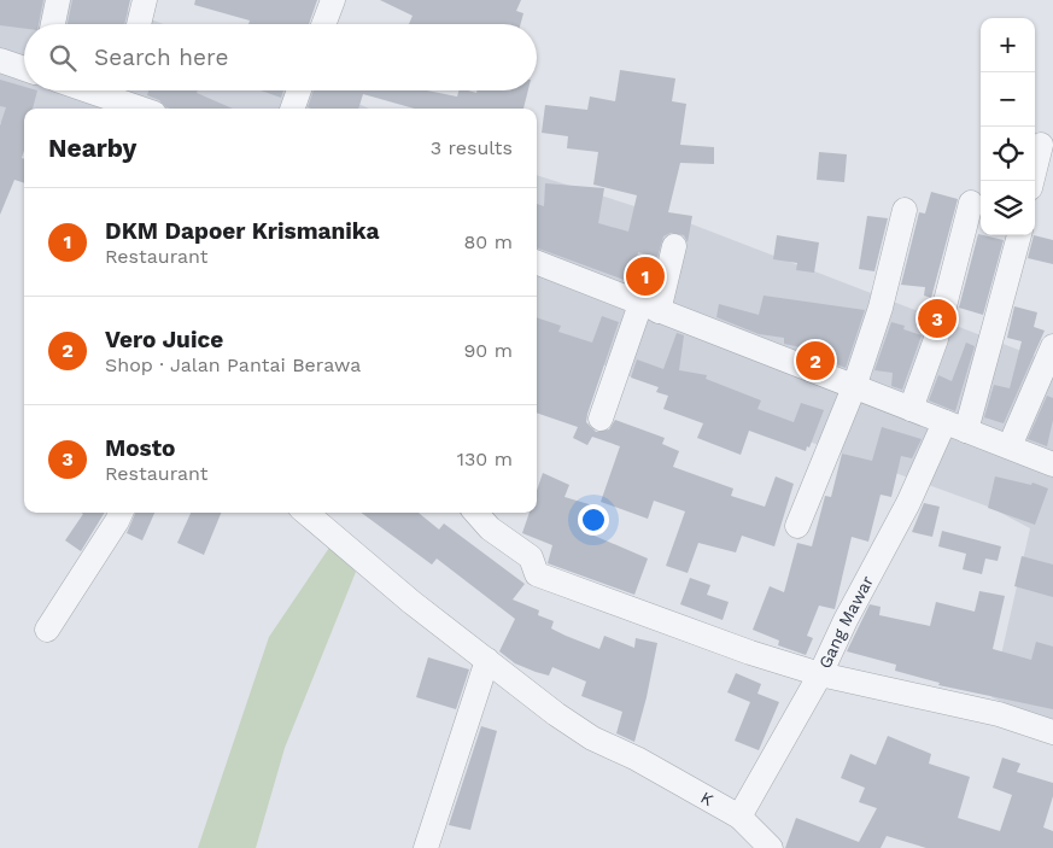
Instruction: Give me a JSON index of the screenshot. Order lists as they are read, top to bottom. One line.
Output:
{"streets":{"street":["Gang Mawar","K"]},"crossings":[["Gang Mawar","K"]],"page":{"map_buttons":["+","−"],"search":"Search here","heading":["Nearby","3 results"],"list":[{"mark":"1","name":"DKM Dapoer Krismanika","note":"Restaurant","value":"80 m"},{"mark":"2","name":"Vero Juice","note":"Shop · Jalan Pantai Berawa","value":"90 m"},{"mark":"3","name":"Mosto","note":"Restaurant","value":"130 m"}],"pins":["1","3","2"]}}
